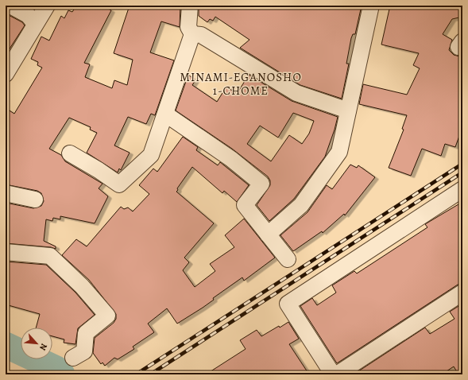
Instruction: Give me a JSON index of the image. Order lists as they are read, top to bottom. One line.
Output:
{"districts":["MINAMI-EGANOSHO 1-CHOME"],"north":"bottom right"}
